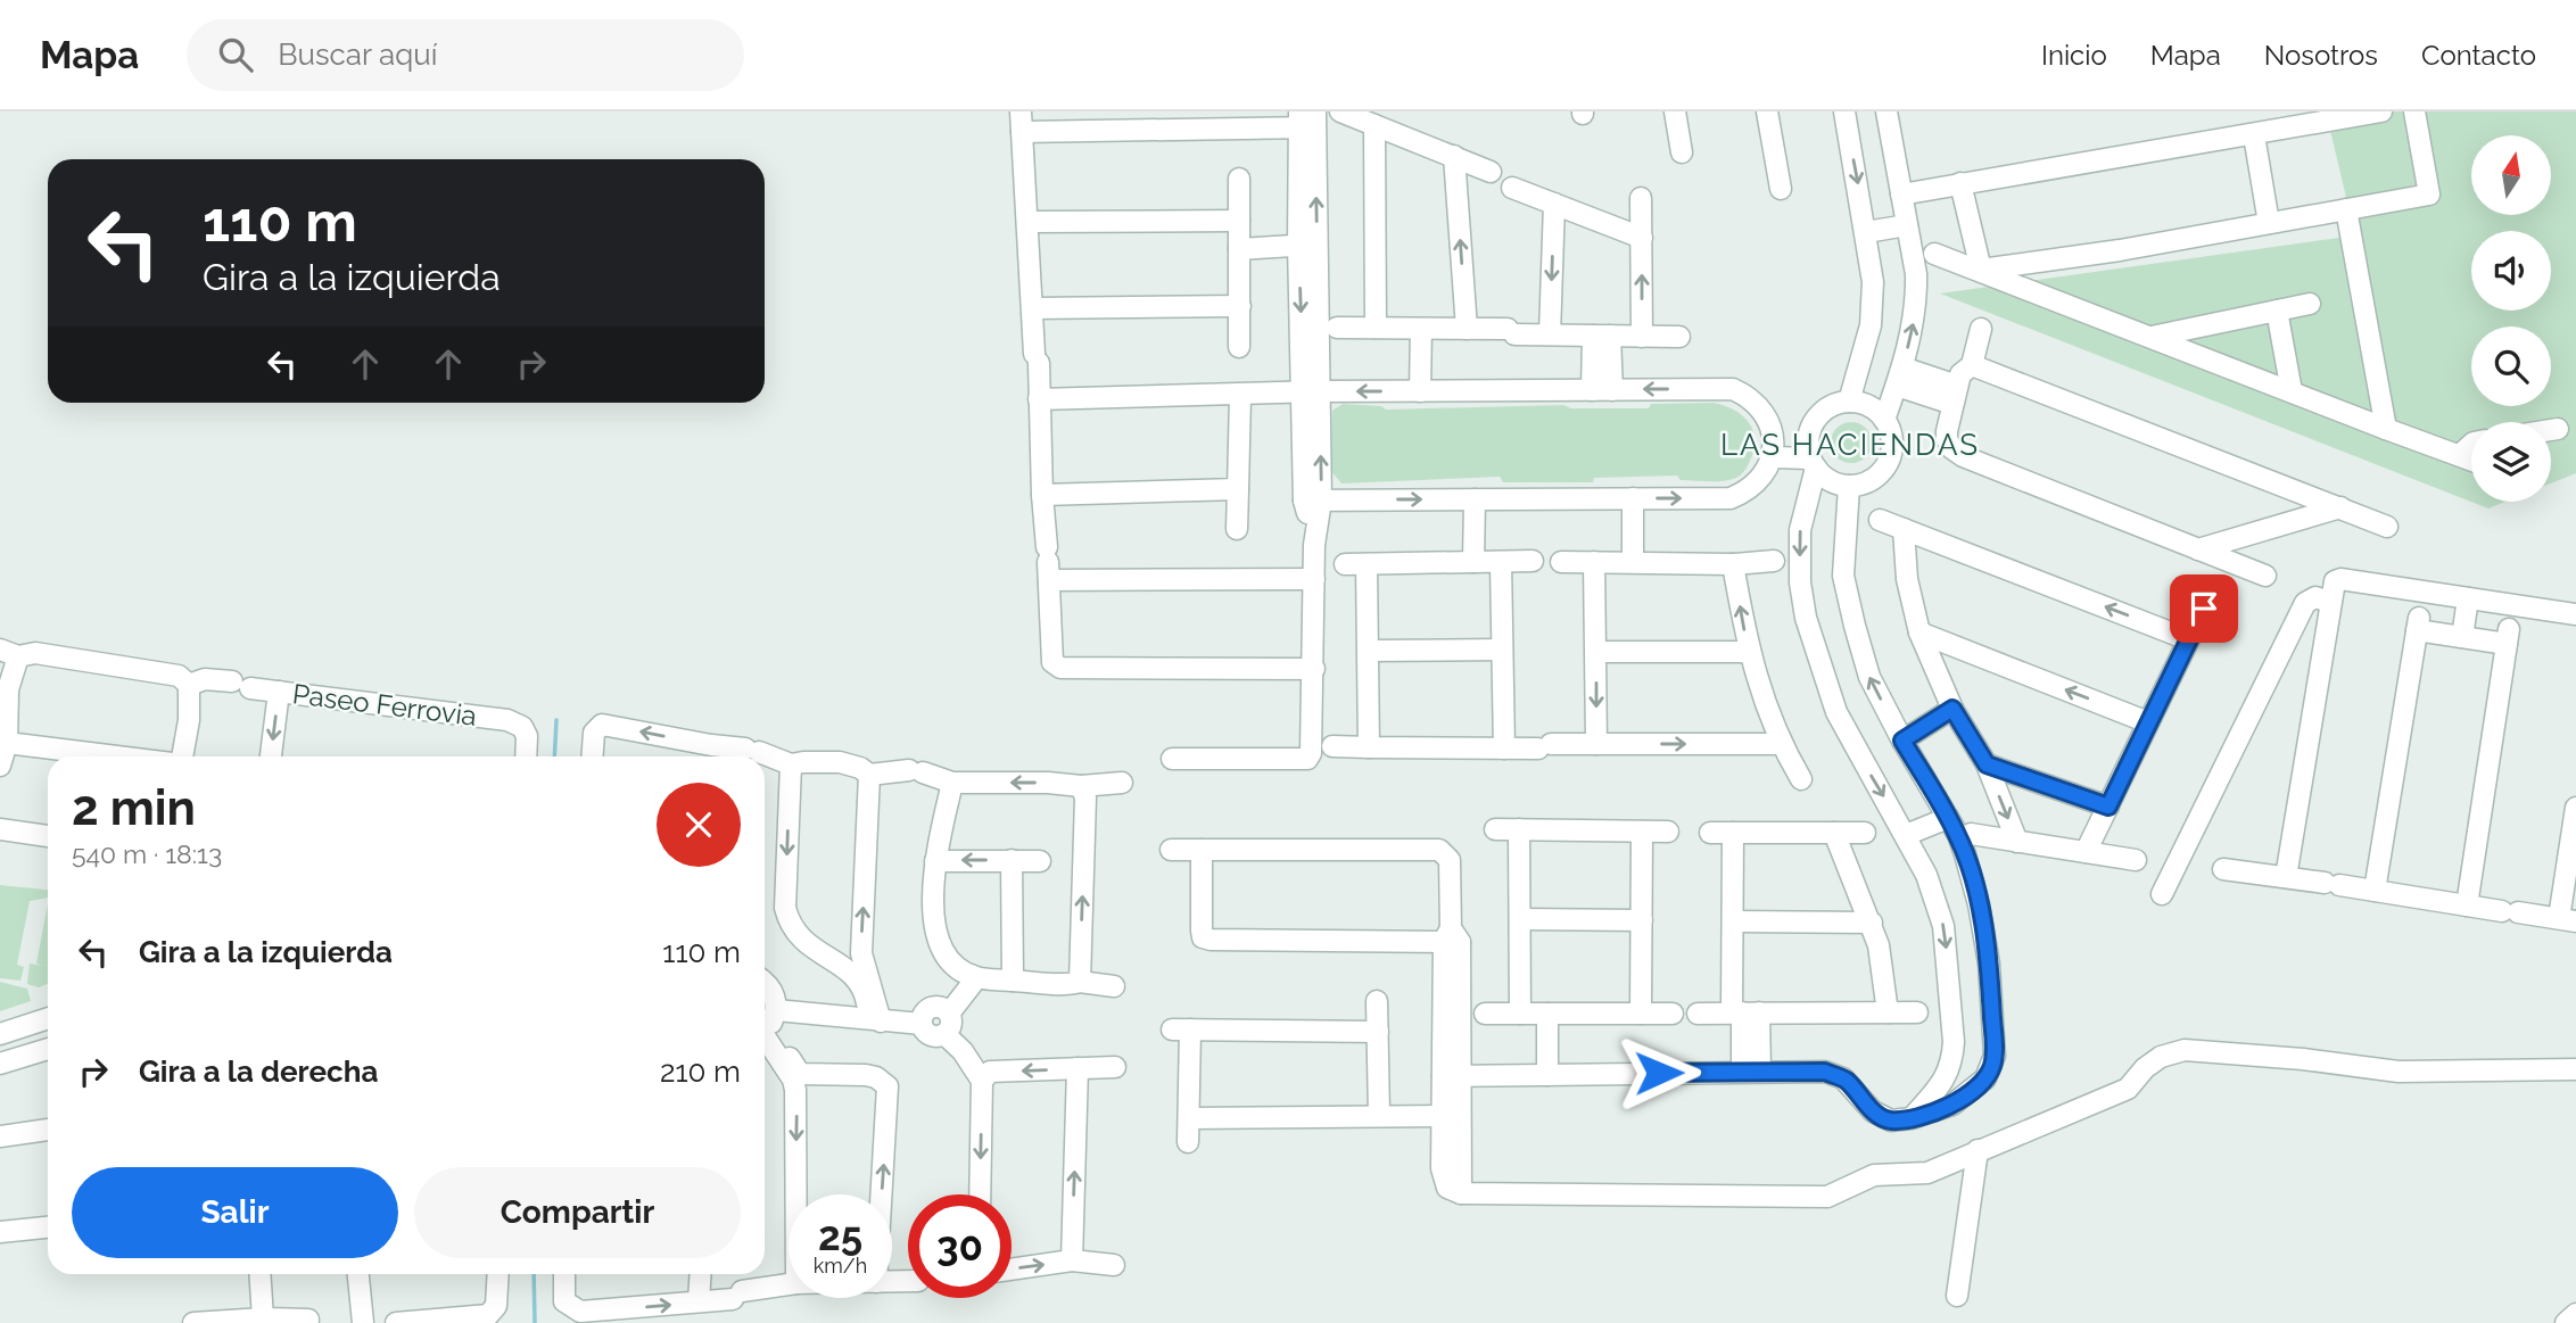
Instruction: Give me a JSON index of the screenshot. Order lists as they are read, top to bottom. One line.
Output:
{"streets":{"street":["Paseo Ferrovia"]},"districts":["LAS HACIENDAS"],"north":"top","page":{"header":"Mapa","search":"Buscar aquí","nav":["Inicio","Mapa","Nosotros","Contacto"],"turn":["110 m","Gira a la izquierda"],"heading":["2 min","540 m · 18:13"],"list":[{"name":"Gira a la izquierda","value":"110 m"},{"name":"Gira a la derecha","value":"210 m"}],"buttons":["Salir","Compartir"],"speed":"25 km/h","limit":"30"}}
